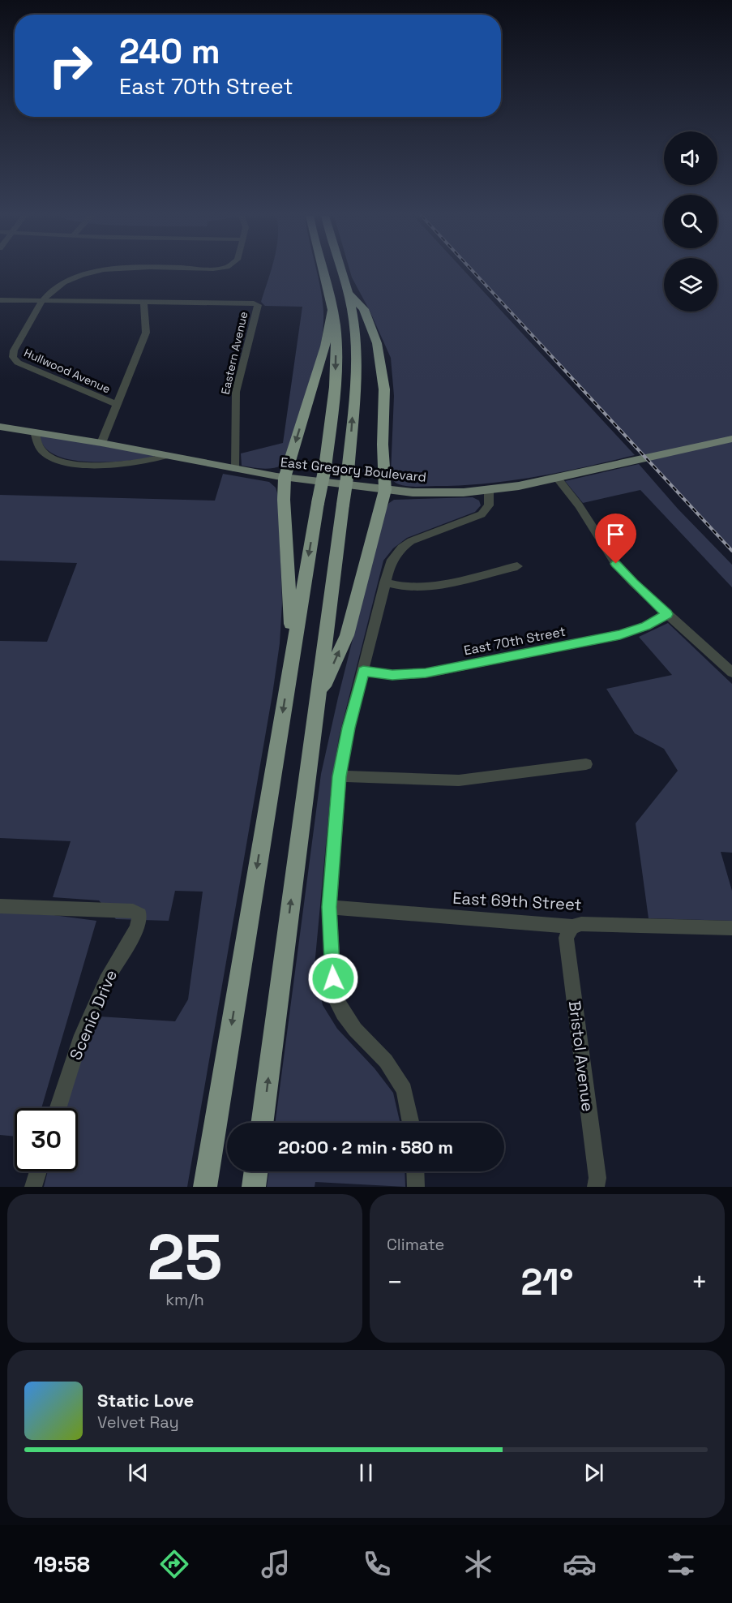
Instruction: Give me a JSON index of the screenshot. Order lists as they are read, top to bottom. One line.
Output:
{"streets":{"main road":["East Gregory Boulevard"],"street":["Eastern Avenue","Hullwood Avenue","East 70th Street","East 69th Street","Scenic Drive","Bristol Avenue"]},"crossings":[["Eastern Avenue","East Gregory Boulevard"],["East 69th Street","Bristol Avenue"]],"page":{"turn":["240 m","East 70th Street"],"limit":"30","trip":"20:00 · 2 min · 580 m","tile":[["25","km/h"],"Climate"],"heat":["−","21°","+"],"song":["Static Love","Velvet Ray"],"tabs":"19:58"}}
